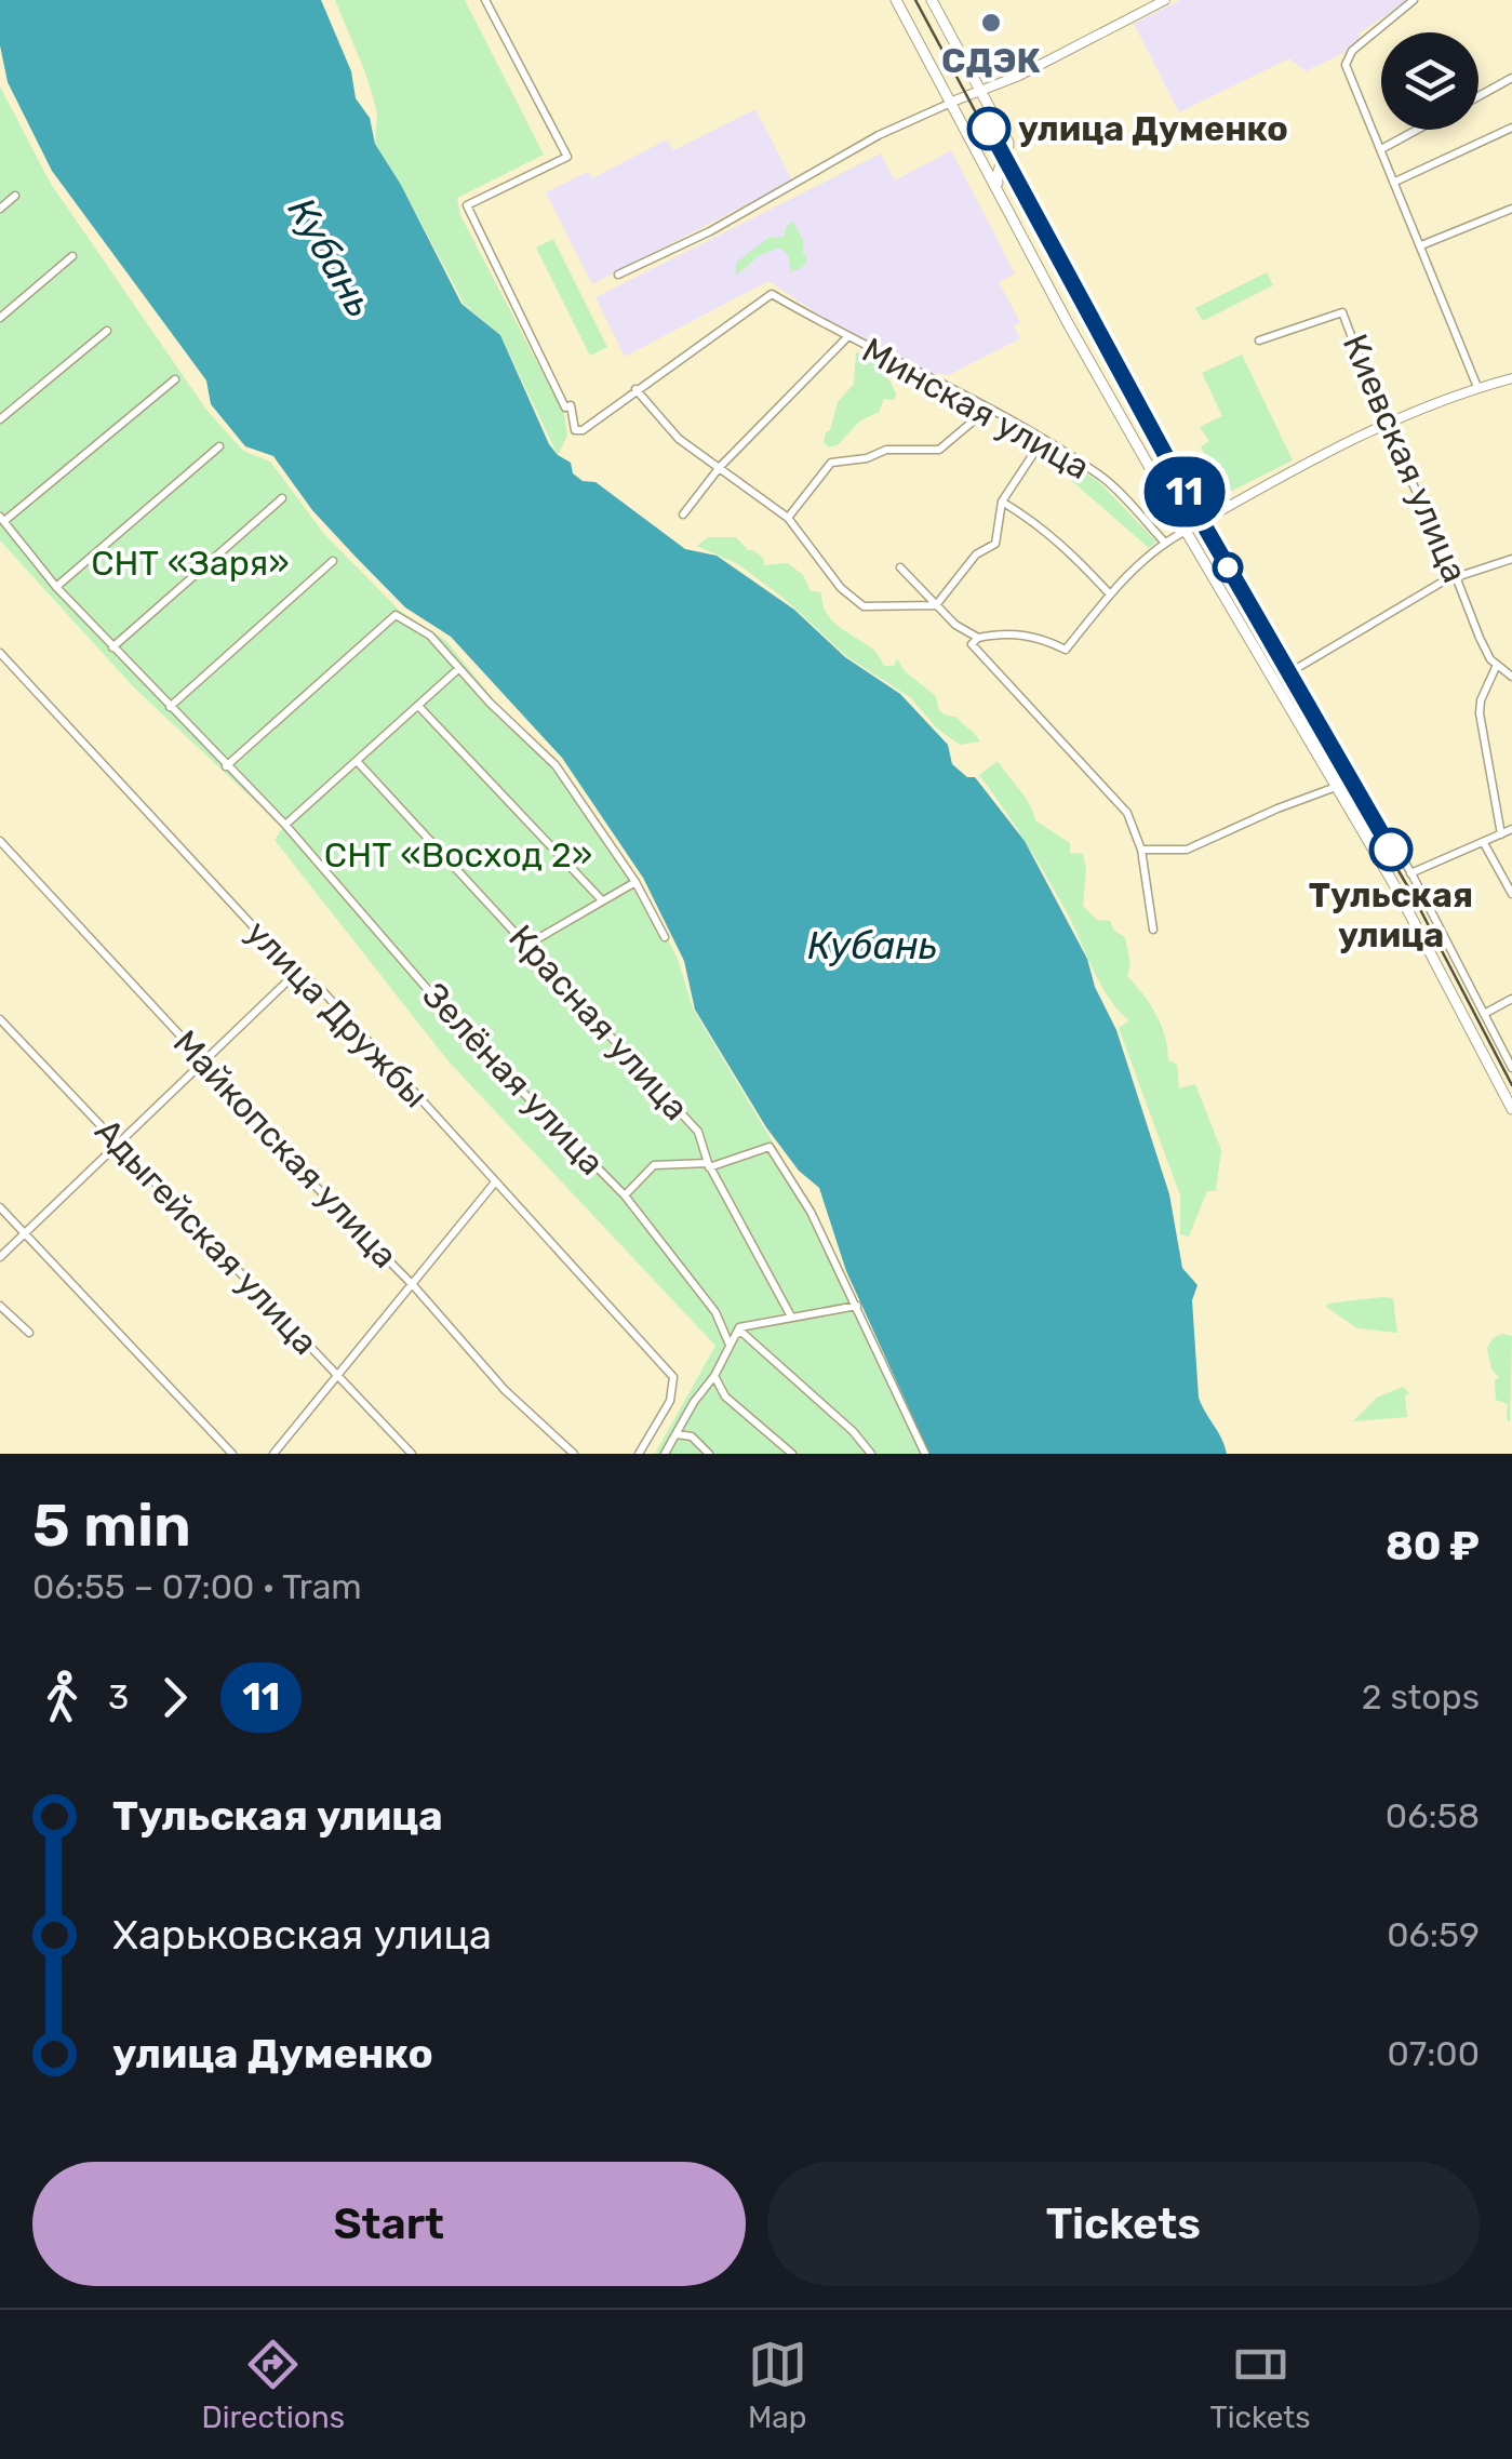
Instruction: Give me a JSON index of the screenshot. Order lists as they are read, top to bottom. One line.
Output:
{"streets":{"main road":["Минская улица"],"street":["Киевская улица","улица Дружбы","Красная улица","Зелёная улица","Майкопская улица","Адыгейская улица"]},"water":["Кубань"],"parks":["СНТ «Заря»","СНТ «Восход 2»"],"places":["СДЭК","улица Думенко","Тульская улица"],"lines":["tram line 11"],"page":{"on_map":"11","heading":["5 min","06:55 – 07:00 · Tram","80 ₽"],"legs":["3","11","2 stops"],"list":[{"name":"Тульская улица","value":"06:58"},{"name":"Харьковская улица","value":"06:59"},{"name":"улица Думенко","value":"07:00"}],"buttons":["Start","Tickets"],"tabs":["Directions","Map","Tickets"]}}
